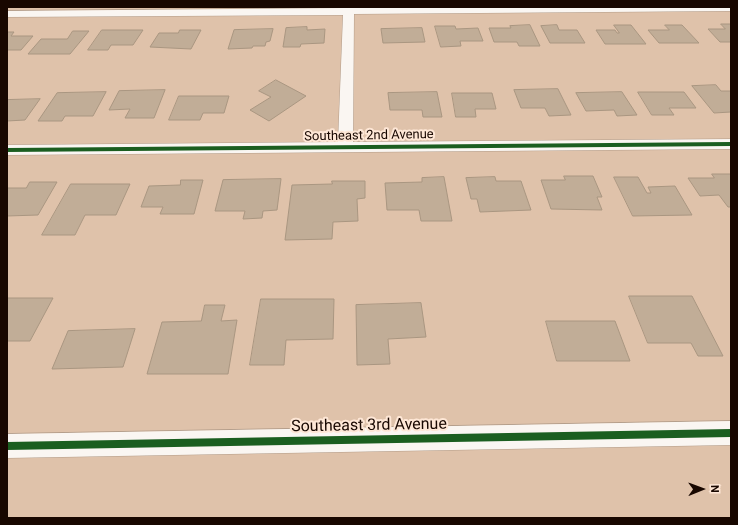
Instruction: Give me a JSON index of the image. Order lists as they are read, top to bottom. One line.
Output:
{"streets":{"street":["Southeast 2nd Avenue","Southeast 3rd Avenue"]},"north":"right"}
